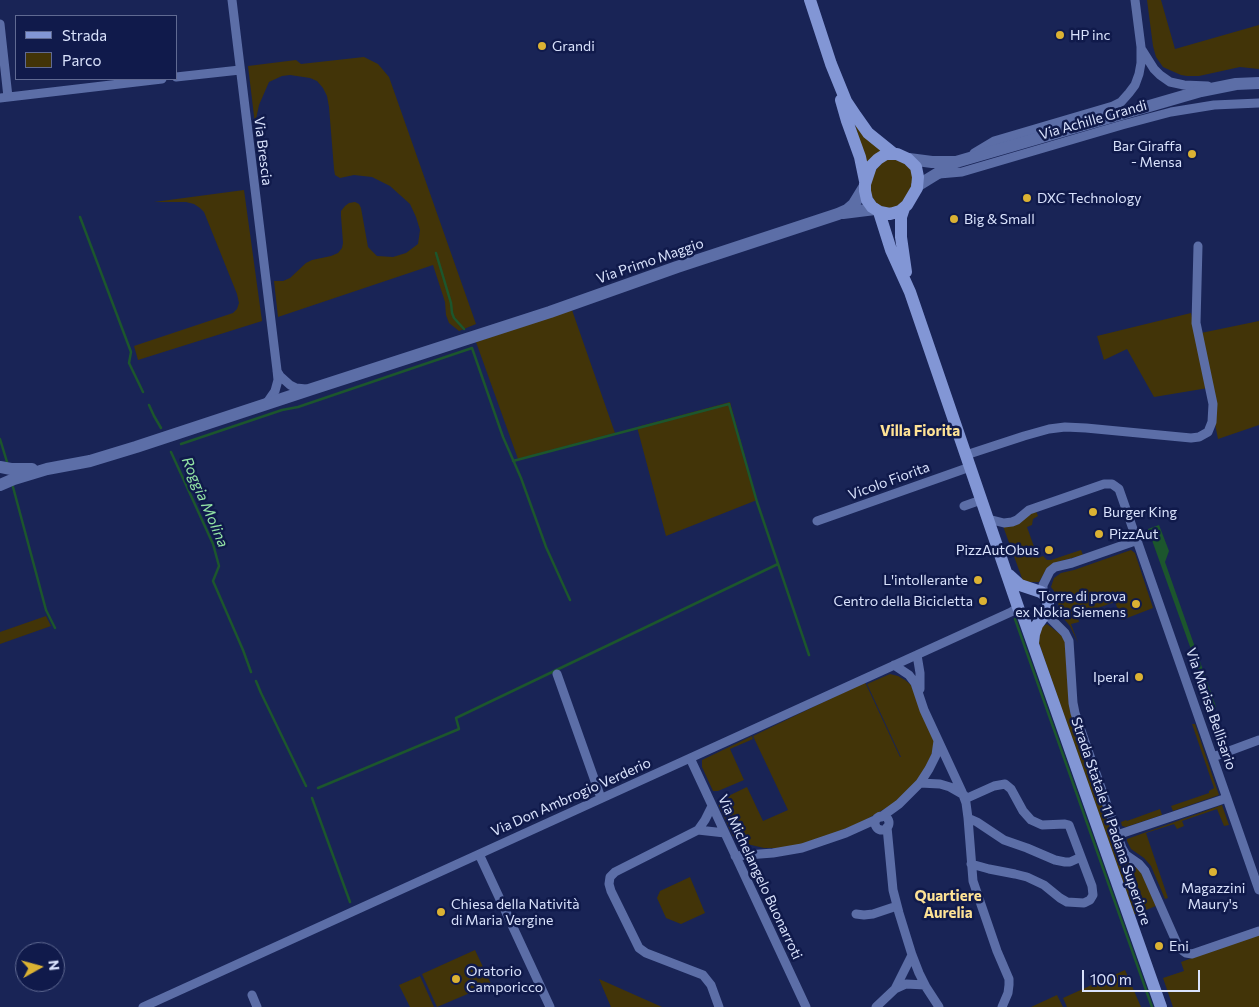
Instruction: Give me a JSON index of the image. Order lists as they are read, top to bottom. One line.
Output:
{"streets":{"main road":["Via Primo Maggio","Strada Statale 11 Padana Superiore"],"street":["Via Achille Grandi","Via Brescia","Vicolo Fiorita","Via Marisa Bellisario","Via Don Ambrogio Verderio","Via Michelangelo Buonarroti"]},"crossings":[["Via Brescia","Via Primo Maggio"],["Via Primo Maggio","Strada Statale 11 Padana Superiore"],["Vicolo Fiorita","Strada Statale 11 Padana Superiore"],["Via Marisa Bellisario","Strada Statale 11 Padana Superiore"],["Via Don Ambrogio Verderio","Strada Statale 11 Padana Superiore"],["Via Don Ambrogio Verderio","Via Michelangelo Buonarroti"]],"districts":["Villa Fiorita","Quartiere Aurelia"],"water":["Roggia Molina"],"places":["HP inc","Grandi","Bar Giraffa - Mensa","DXC Technology","Big & Small","Burger King","PizzAut","PizzAutObus","L'intollerante","Centro della Bicicletta","Torre di prova ex Nokia Siemens","Iperal","Magazzini Maury's","Chiesa della Natività di Maria Vergine","Eni","Oratorio Camporicco"],"legend":["Strada","Parco"],"scale_bar":"100 m","north":"right"}
